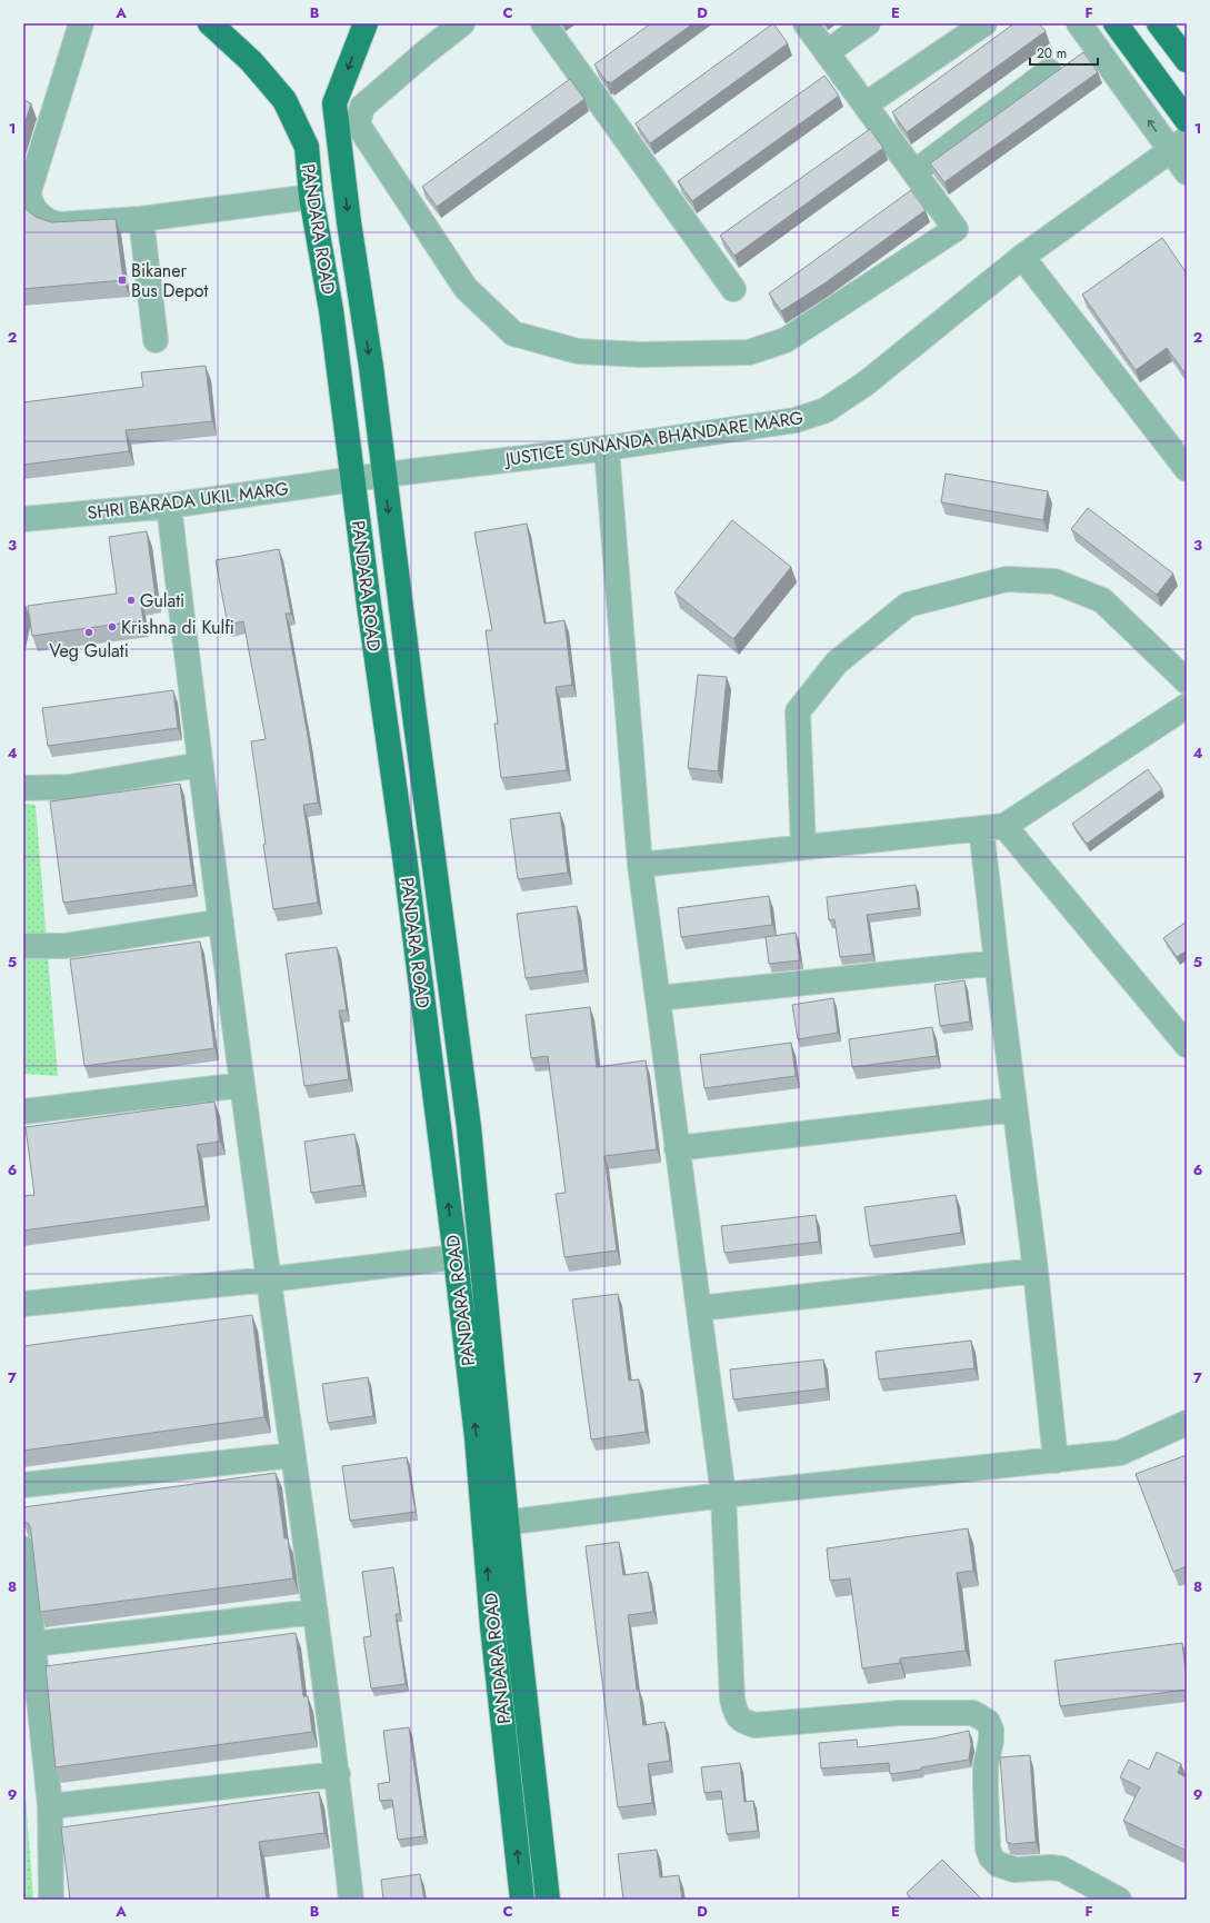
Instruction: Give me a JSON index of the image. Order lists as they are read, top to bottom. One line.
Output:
{"streets":{"main road":["PANDARA ROAD"],"street":["JUSTICE SUNANDA BHANDARE MARG","SHRI BARADA UKIL MARG"]},"crossings":[["PANDARA ROAD","JUSTICE SUNANDA BHANDARE MARG"],["PANDARA ROAD","SHRI BARADA UKIL MARG"],["JUSTICE SUNANDA BHANDARE MARG","SHRI BARADA UKIL MARG"]],"places":{"transit":["Bikaner Bus Depot"],"other":["Gulati","Krishna di Kulfi","Veg Gulati"]},"scale_bar":"20 m","grid":{"columns":["A","B","C","D","E","F"],"rows":["1","2","3","4","5","6","7","8","9"]}}
